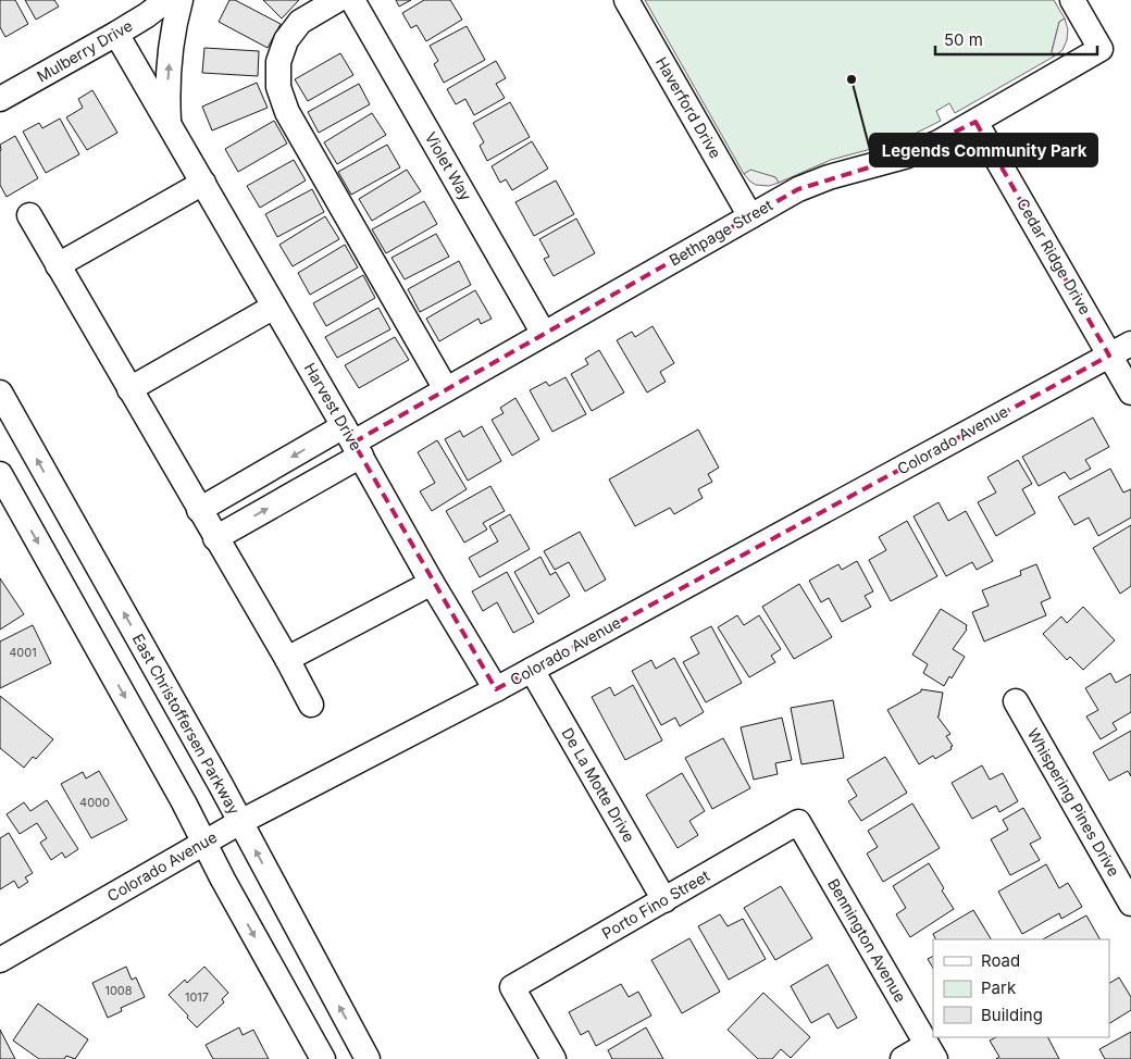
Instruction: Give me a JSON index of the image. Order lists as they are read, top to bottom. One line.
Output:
{"streets":{"street":["Mulberry Drive","Haverford Drive","Violet Way","Bethpage Street","Cedar Ridge Drive","Harvest Drive","Colorado Avenue","East Christoffersen Parkway","De La Motte Drive","Whispering Pines Drive","Porto Fino Street","Bennington Avenue"]},"crossings":[["Mulberry Drive","Harvest Drive"],["Haverford Drive","Bethpage Street"],["Violet Way","Bethpage Street"],["Bethpage Street","Cedar Ridge Drive"],["Bethpage Street","Harvest Drive"],["Cedar Ridge Drive","Colorado Avenue"],["Harvest Drive","Colorado Avenue"],["Colorado Avenue","East Christoffersen Parkway"],["Colorado Avenue","De La Motte Drive"],["De La Motte Drive","Porto Fino Street"],["Porto Fino Street","Bennington Avenue"]],"places":["Legends Community Park"],"house_numbers":["4001","4000","1008","1017"],"legend":["Road","Park","Building"],"scale_bar":"50 m"}
